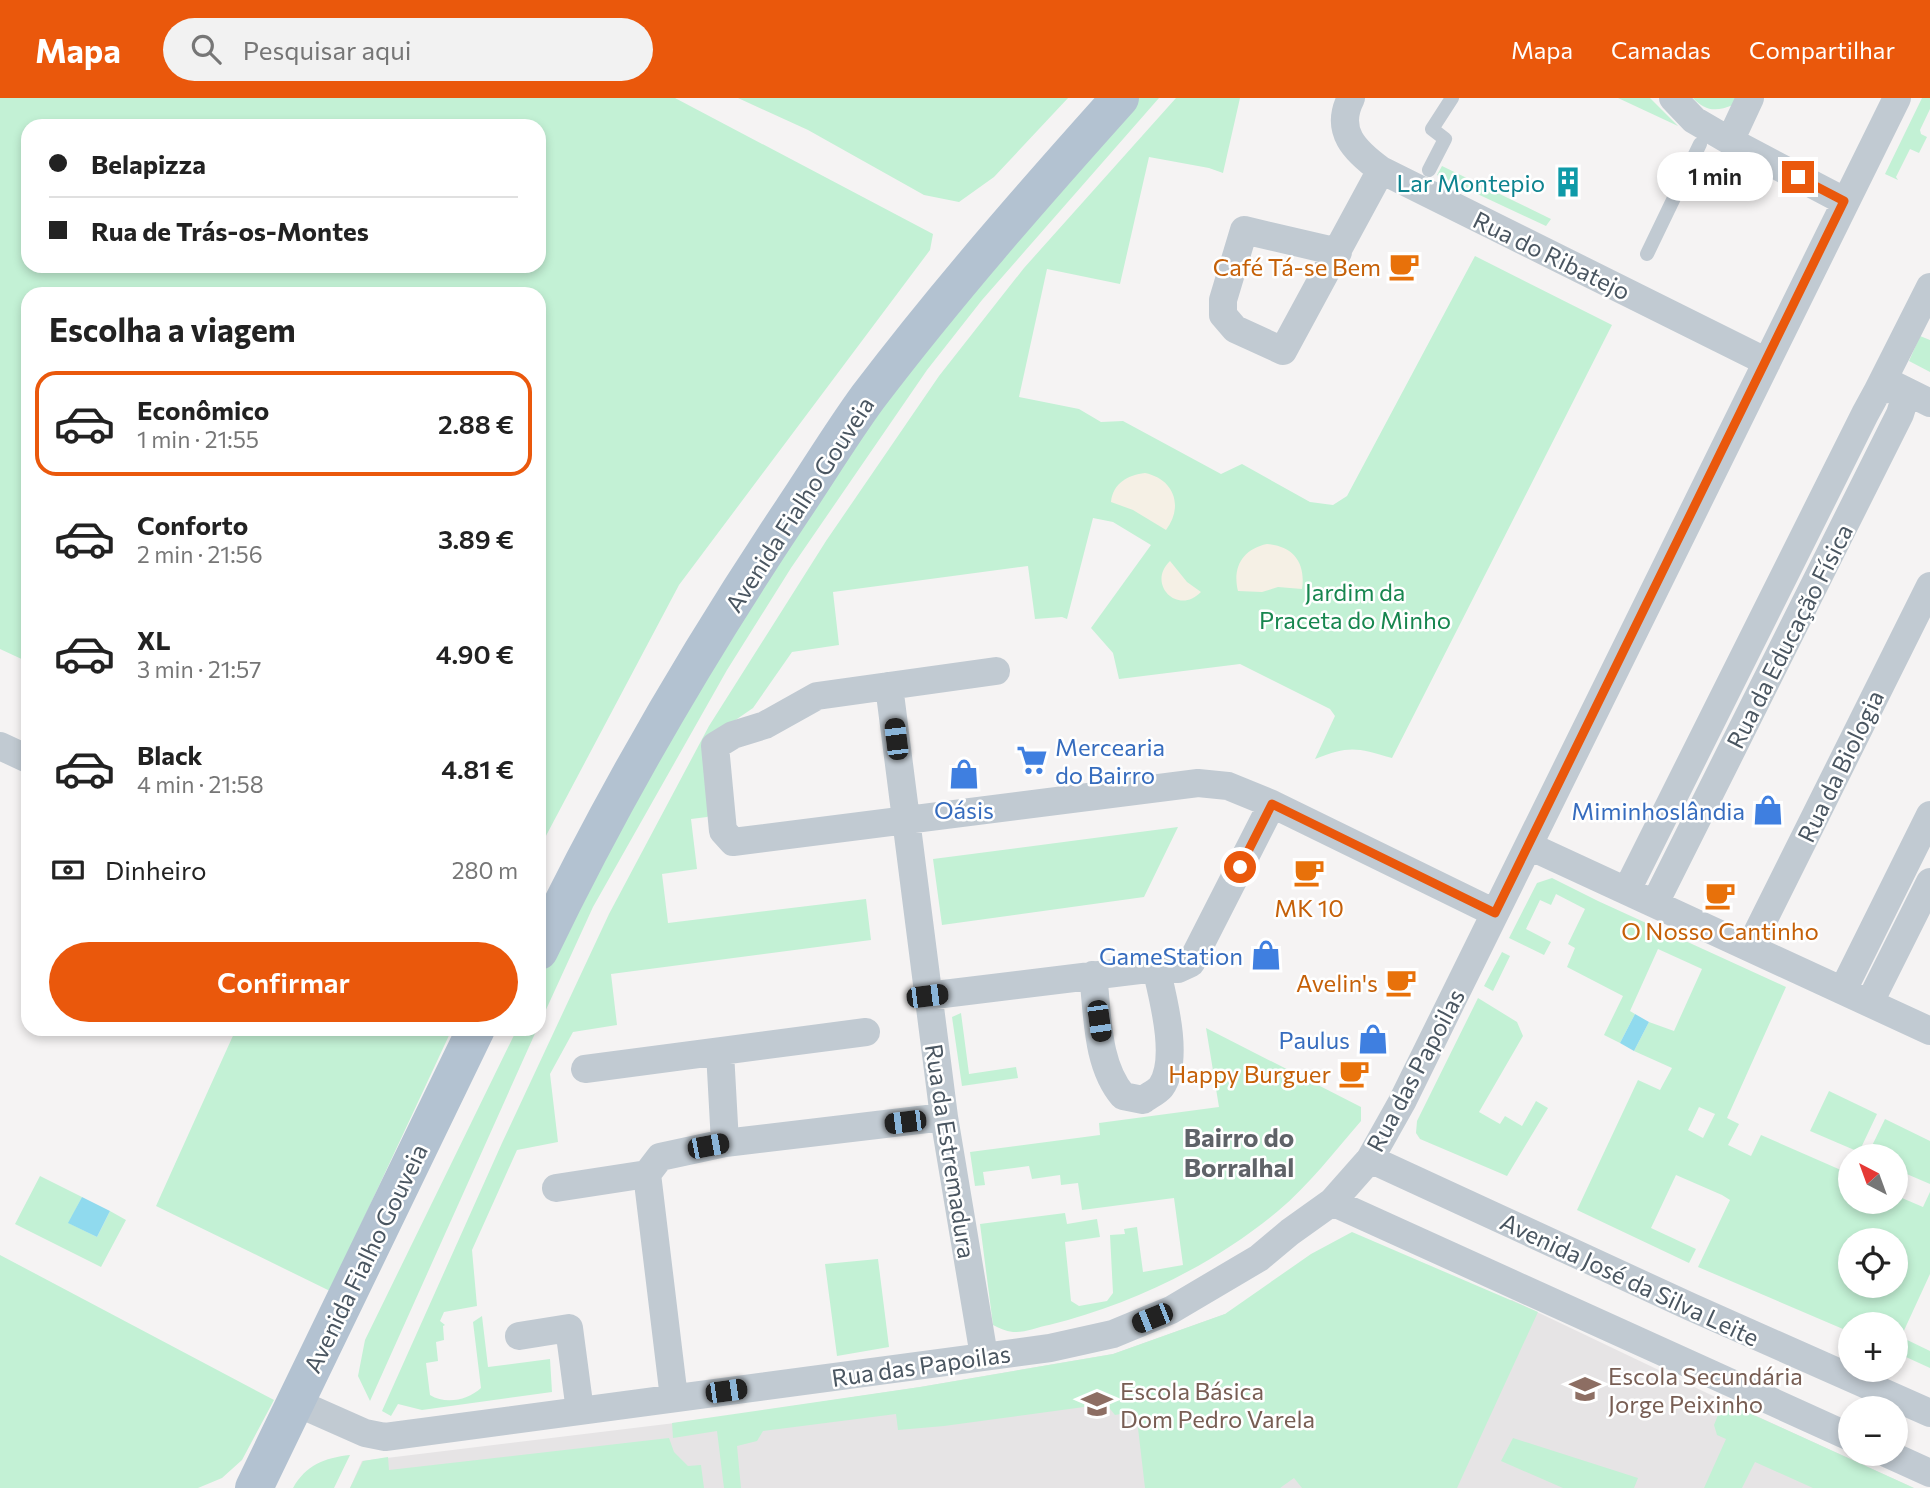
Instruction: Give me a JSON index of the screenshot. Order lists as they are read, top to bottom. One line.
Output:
{"streets":{"main road":["Avenida Fialho Gouveia"],"street":["Rua do Ribatejo","Rua da Educação Física","Rua da Biologia","Rua das Papoilas","Rua da Estremadura","Avenida José da Silva Leite"]},"crossings":[["Rua do Ribatejo","Rua das Papoilas"],["Avenida Fialho Gouveia","Rua das Papoilas"],["Rua das Papoilas","Rua da Estremadura"],["Rua das Papoilas","Avenida José da Silva Leite"]],"districts":["Bairro do Borralhal"],"parks":["Jardim da Praceta do Minho"],"places":{"building":["Lar Montepio"],"cafe":["Café Tá-se Bem","MK 10","O Nosso Cantinho","Avelin's","Happy Burguer"],"supermarket":["Mercearia do Bairro"],"shop":["Oásis","Miminhoslândia","GameStation","Paulus"],"school or university":["Escola Secundária Jorge Peixinho","Escola Básica Dom Pedro Varela"]},"north":"top left","page":{"header":"Mapa","search":"Pesquisar aqui","nav":["Mapa","Camadas","Compartilhar"],"banner":["Belapizza","Rua de Trás-os-Montes"],"bubble":"1 min","heading":"Escolha a viagem","list":[{"name":"Econômico","note":"1 min · 21:55","value":"2.88 €"},{"name":"Conforto","note":"2 min · 21:56","value":"3.89 €"},{"name":"XL","note":"3 min · 21:57","value":"4.90 €"},{"name":"Black","note":"4 min · 21:58","value":"4.81 €"}],"pay":["Dinheiro","280 m"],"buttons":"Confirmar","map_buttons":["+","−"]}}
